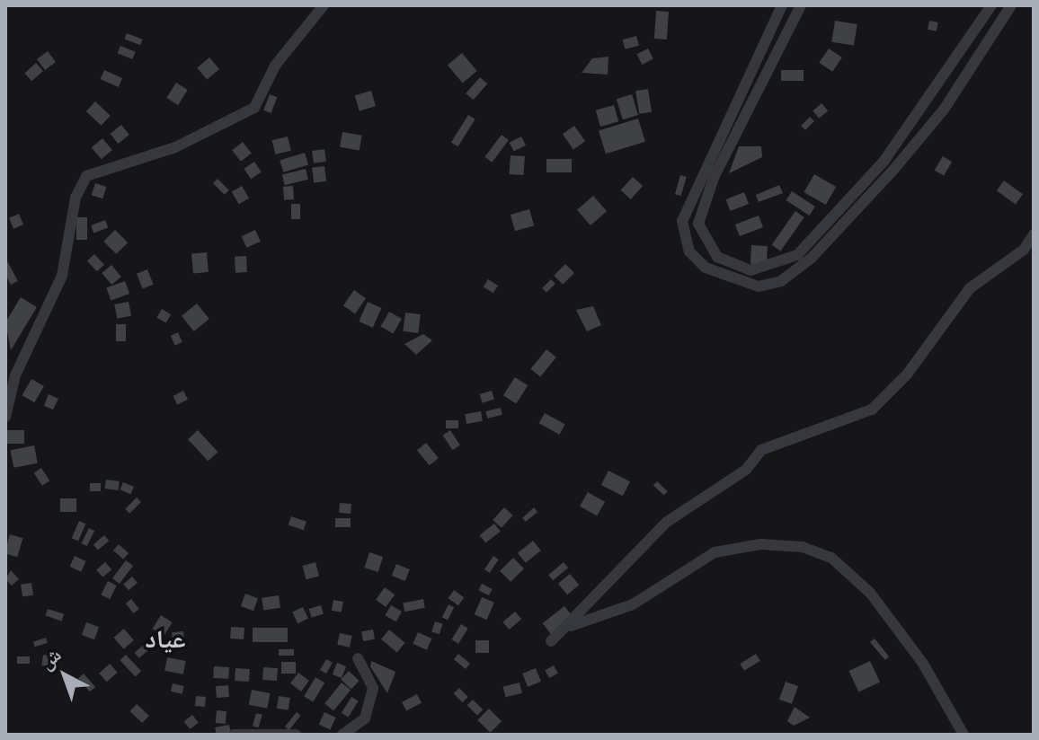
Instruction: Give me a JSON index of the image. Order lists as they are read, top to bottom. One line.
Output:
{"districts":["عياد"],"north":"top left"}
